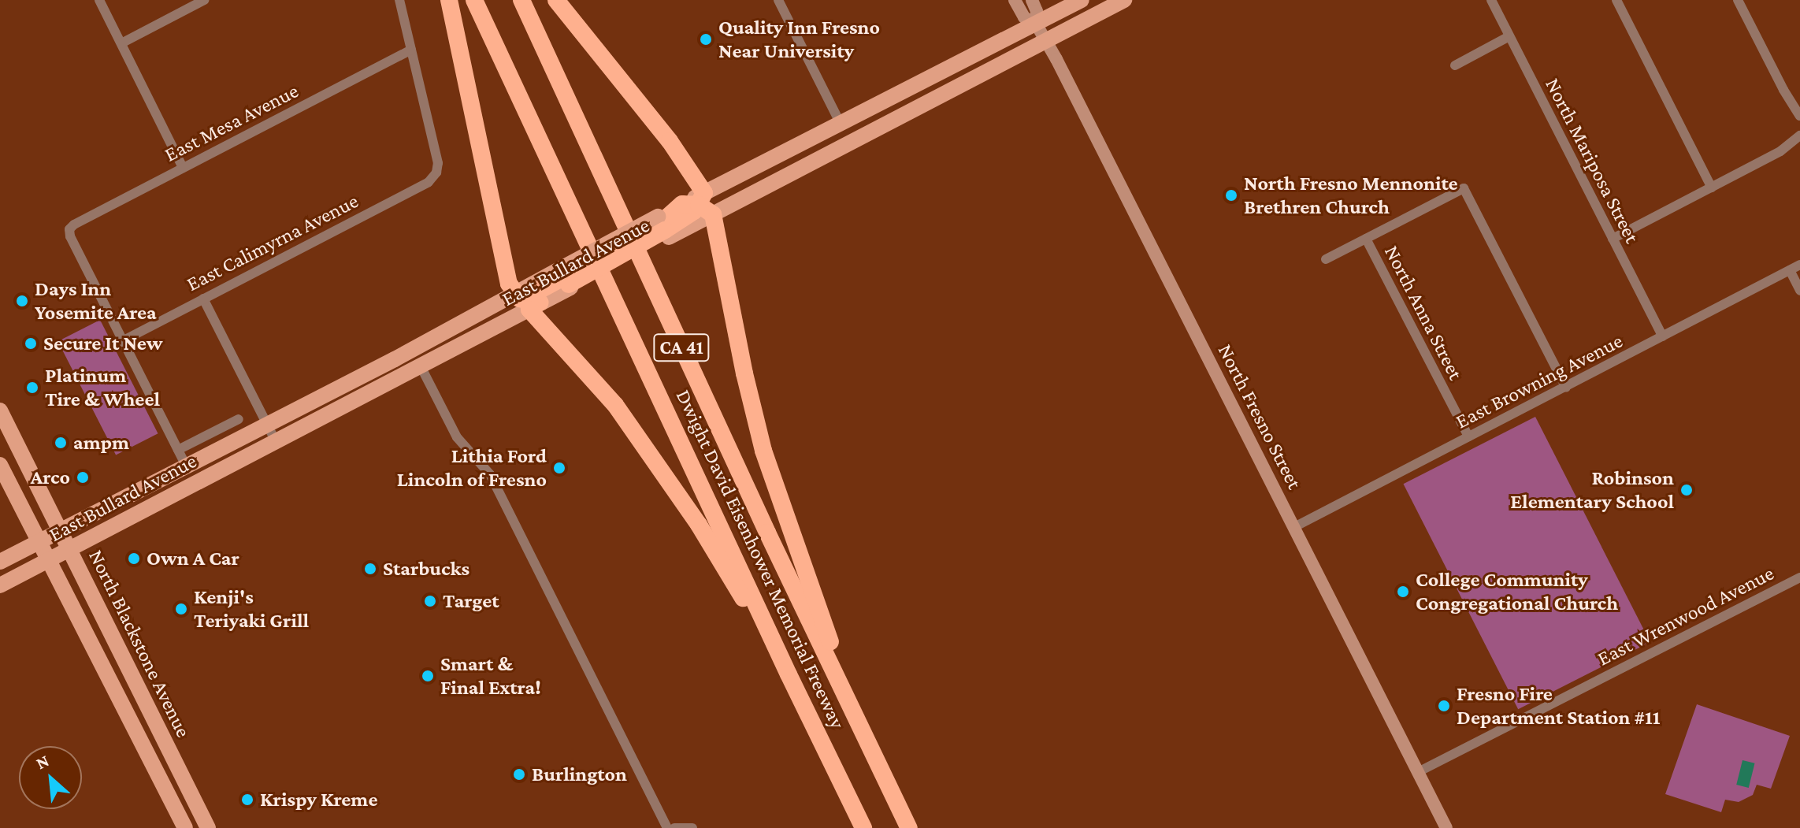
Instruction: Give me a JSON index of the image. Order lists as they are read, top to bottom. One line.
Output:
{"streets":{"highway":["CA 41","Dwight David Eisenhower Memorial Freeway"],"main road":["East Bullard Avenue","North Fresno Street","North Blackstone Avenue"],"street":["East Mesa Avenue","North Mariposa Street","East Calimyrna Avenue","North Anna Street","East Browning Avenue","East Wrenwood Avenue"]},"crossings":[["East Mesa Avenue","East Calimyrna Avenue"],["North Mariposa Street","East Browning Avenue"],["East Bullard Avenue","North Fresno Street"],["East Bullard Avenue","North Blackstone Avenue"],["North Anna Street","East Browning Avenue"],["East Browning Avenue","North Fresno Street"],["North Fresno Street","East Wrenwood Avenue"]],"places":["Quality Inn Fresno Near University","North Fresno Mennonite Brethren Church","Days Inn Yosemite Area","Secure It New","Platinum Tire & Wheel","ampm","Lithia Ford Lincoln of Fresno","Arco","Robinson Elementary School","Own A Car","Starbucks","College Community Congregational Church","Target","Kenji's Teriyaki Grill","Smart & Final Extra!","Fresno Fire Department Station #11","Burlington","Krispy Kreme"],"north":"top left"}
